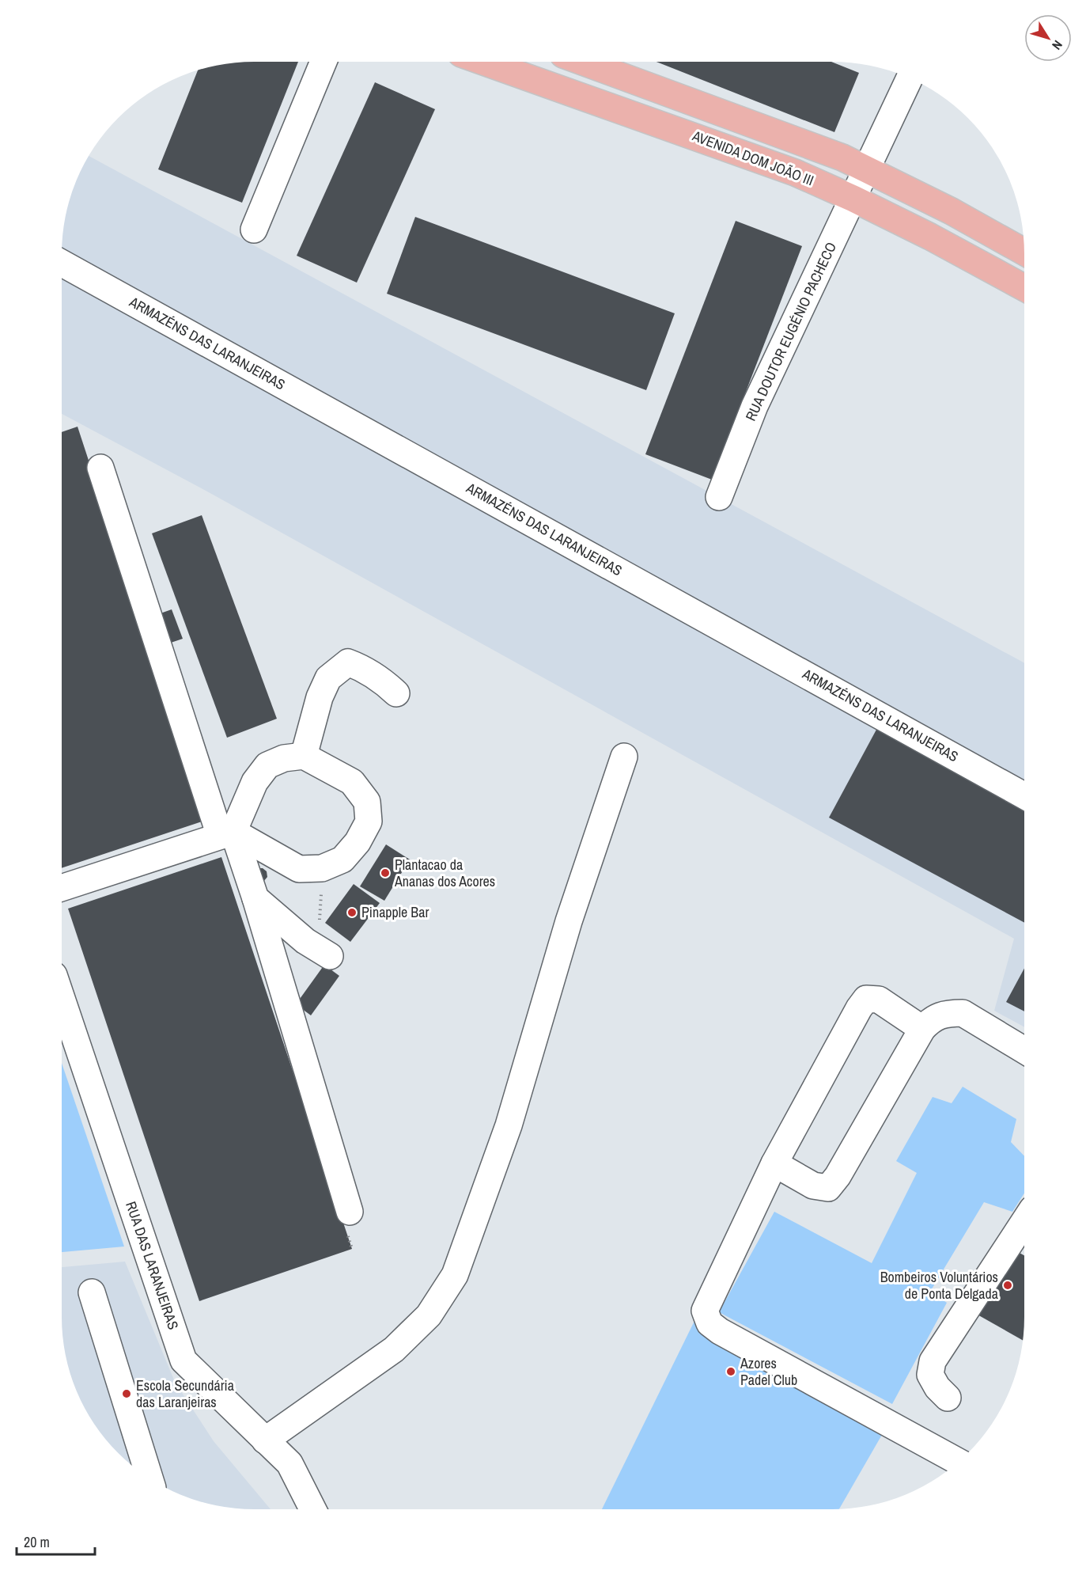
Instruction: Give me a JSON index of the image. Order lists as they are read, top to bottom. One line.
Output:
{"streets":{"main road":["AVENIDA DOM JOÃO III"],"street":["RUA DOUTOR EUGÉNIO PACHECO","ARMAZÉNS DAS LARANJEIRAS","RUA DAS LARANJEIRAS"]},"crossings":[["AVENIDA DOM JOÃO III","RUA DOUTOR EUGÉNIO PACHECO"]],"places":["Plantacao da Ananas dos Acores","Pinapple Bar","Bombeiros Voluntários de Ponta Delgada","Azores Padel Club","Escola Secundária das Laranjeiras"],"scale_bar":"20 m","north":"bottom right"}
